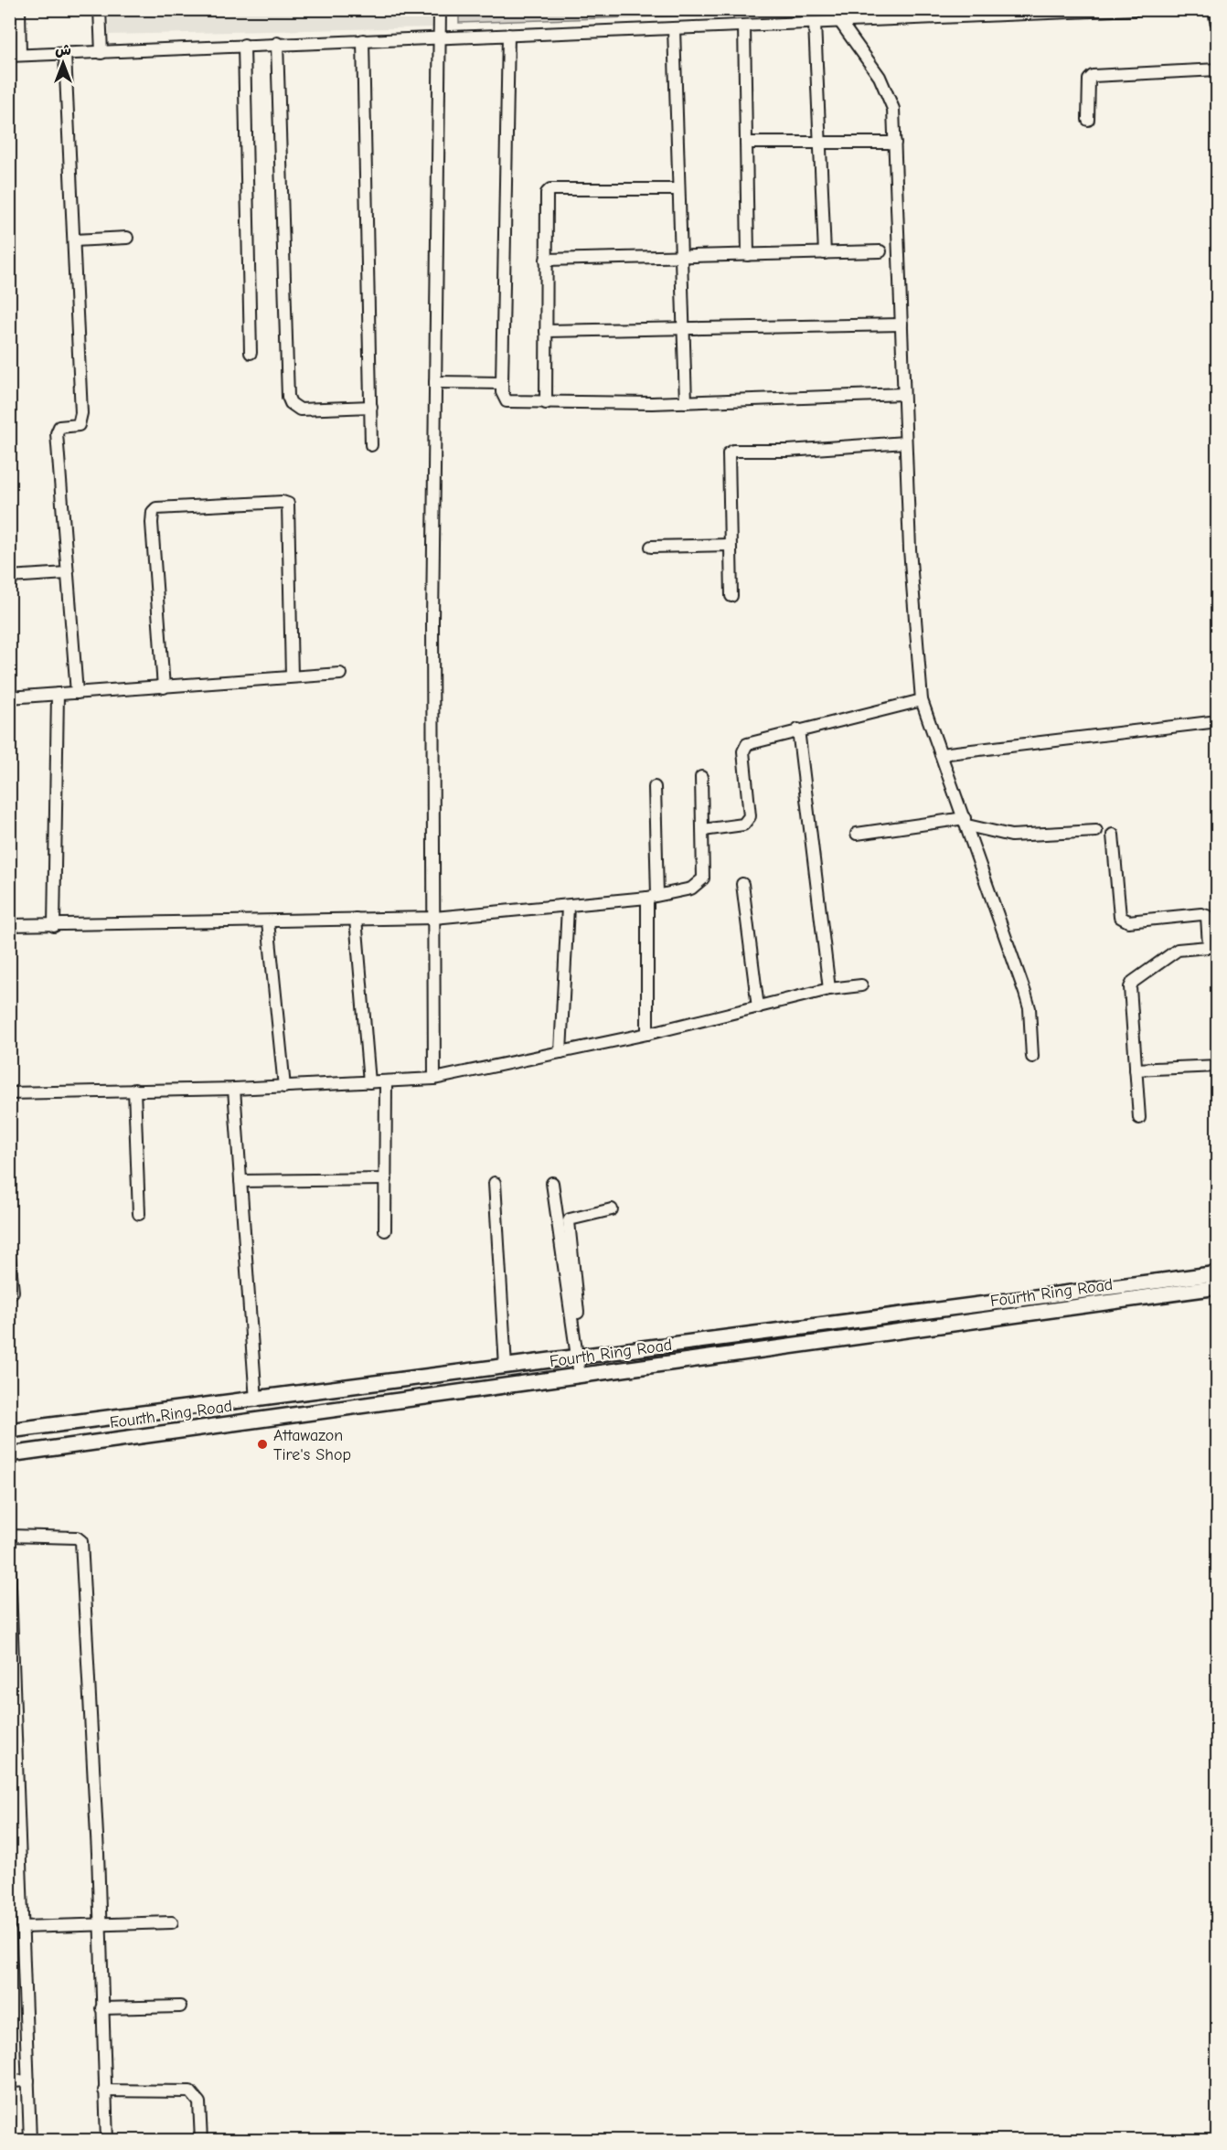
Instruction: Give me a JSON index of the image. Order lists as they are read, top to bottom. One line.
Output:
{"streets":{"main road":["Fourth Ring Road"]},"places":["Attawazon Tire's Shop"],"north":"top"}
